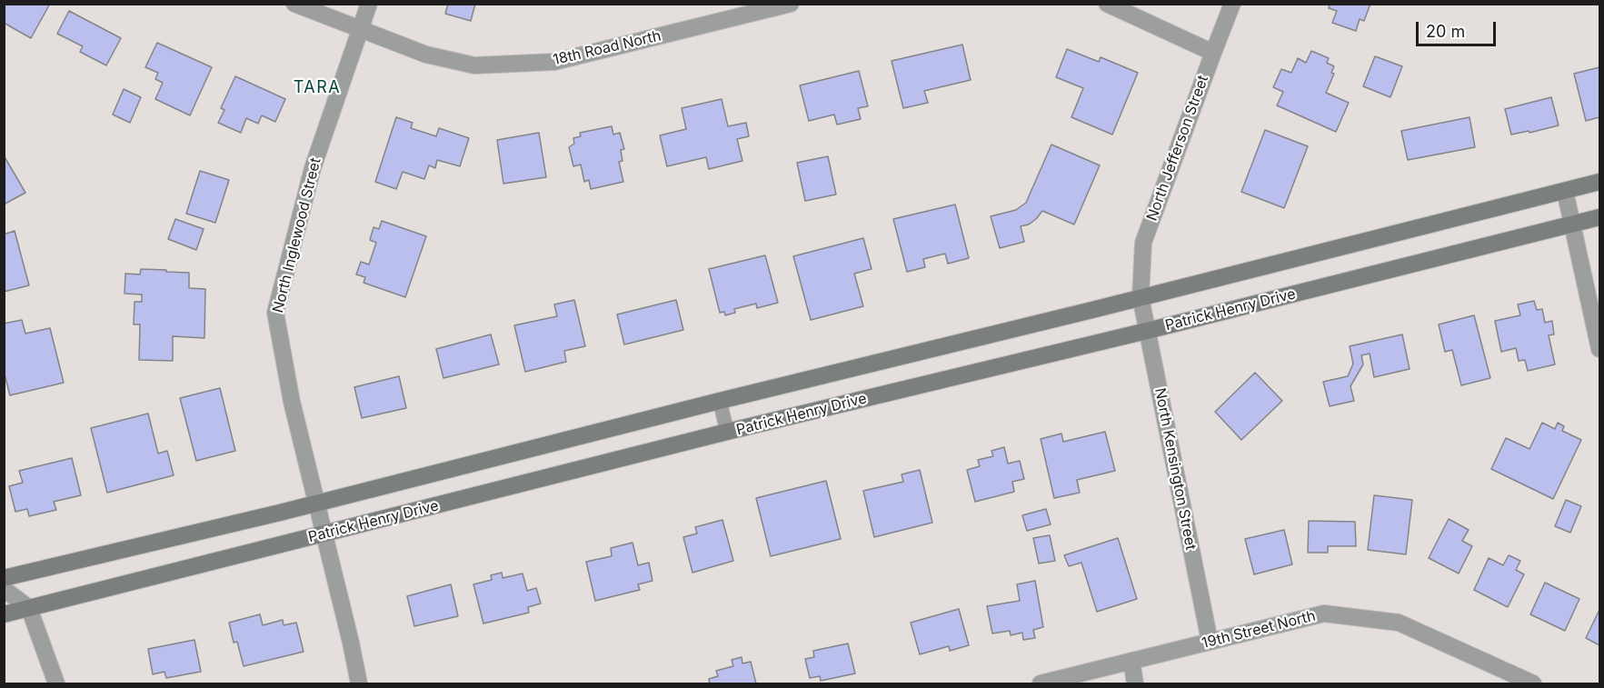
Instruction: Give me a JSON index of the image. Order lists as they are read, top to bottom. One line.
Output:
{"streets":{"street":["18th Road North","North Jefferson Street","North Inglewood Street","Patrick Henry Drive","North Kensington Street","19th Street North"]},"crossings":[["18th Road North","North Inglewood Street"],["North Jefferson Street","North Kensington Street"],["North Inglewood Street","Patrick Henry Drive"],["Patrick Henry Drive","North Kensington Street"],["North Kensington Street","19th Street North"]],"districts":["TARA"],"scale_bar":"20 m"}
